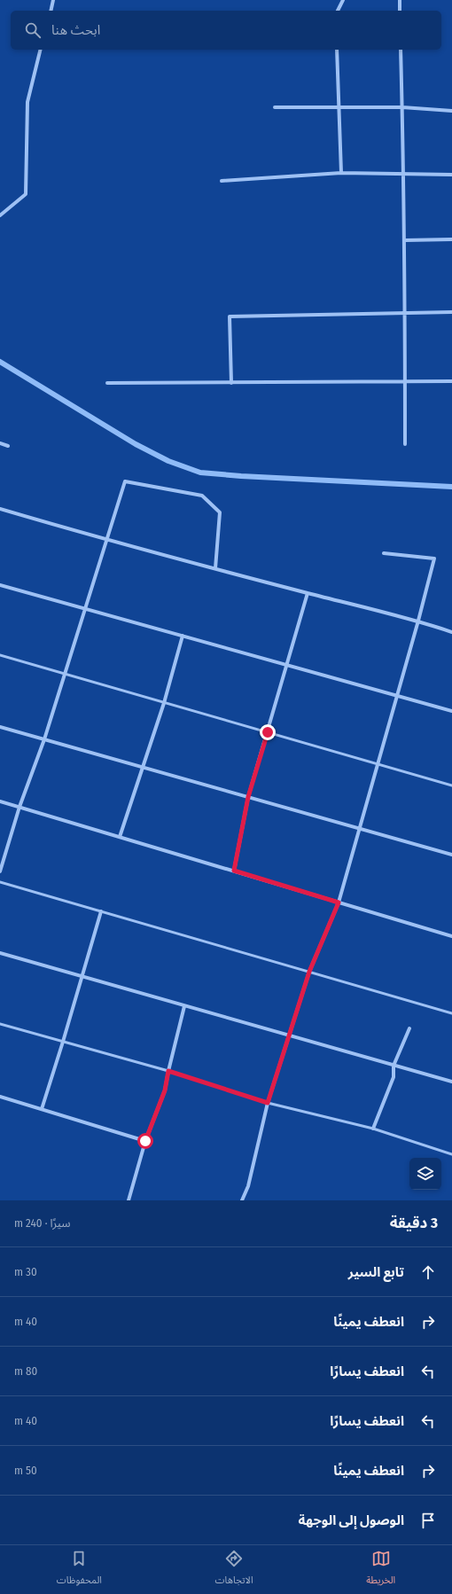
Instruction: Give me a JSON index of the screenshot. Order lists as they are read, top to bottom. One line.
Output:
{"page":{"search":"ابحث هنا","heading":["3 دقيقة","سيرًا · 240 m"],"list":[["تابع السير","30 m"],["انعطف يمينًا","40 m"],["انعطف يسارًا","80 m"],["انعطف يسارًا","40 m"],["انعطف يمينًا","50 m"],"الوصول إلى الوجهة"],"nav":["الخريطة","الاتجاهات","المحفوظات"]}}
